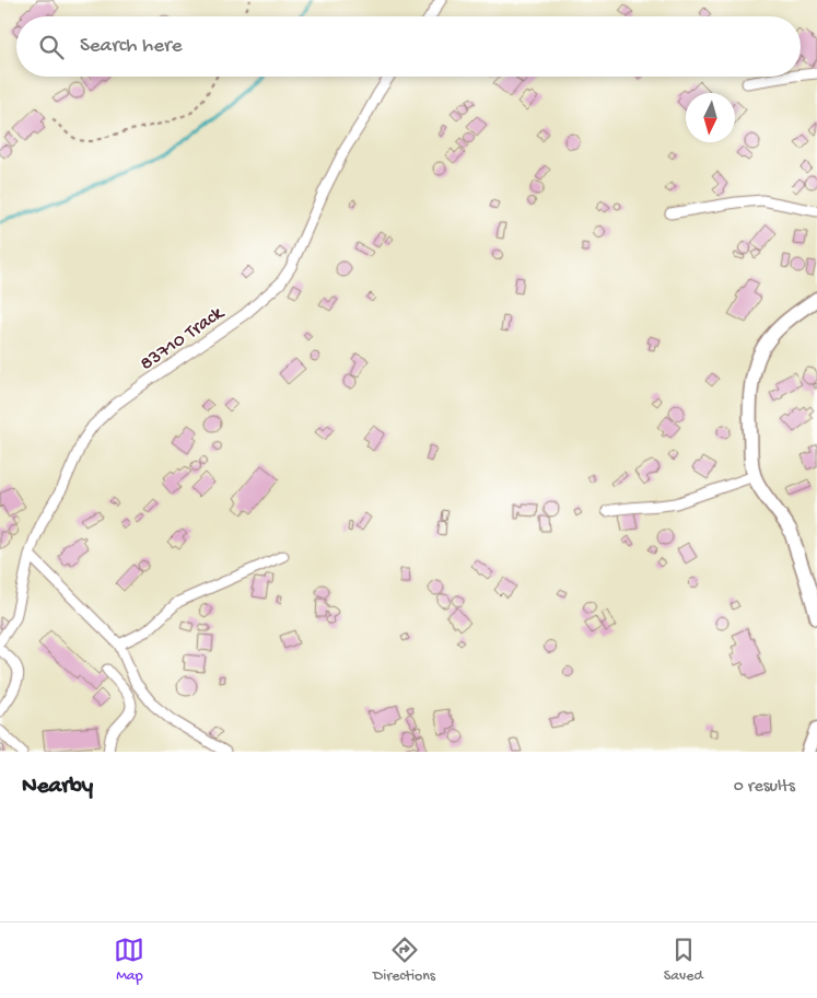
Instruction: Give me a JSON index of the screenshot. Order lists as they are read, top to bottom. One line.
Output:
{"streets":{"street":["83710 Track"]},"north":"bottom","page":{"search":"Search here","heading":["Nearby","0 results"],"nav":["Map","Directions","Saved"]}}
